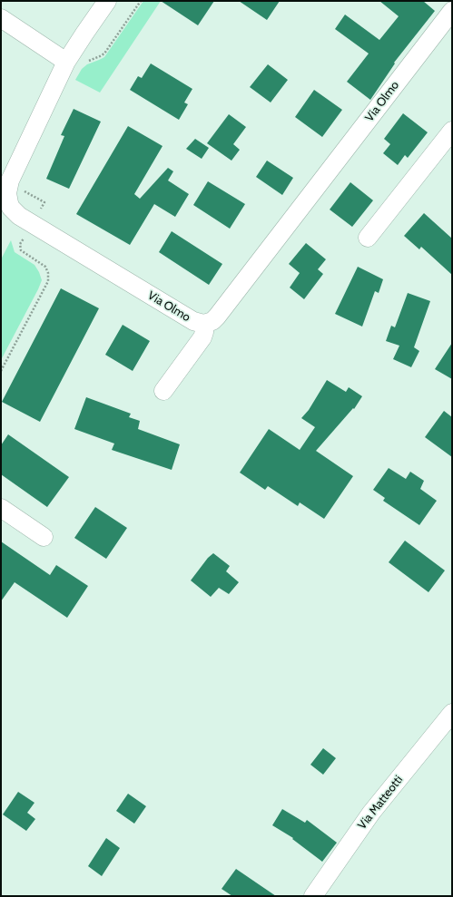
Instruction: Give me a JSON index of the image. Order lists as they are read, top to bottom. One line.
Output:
{"streets":{"street":["Via Olmo","Via Matteotti"]}}
